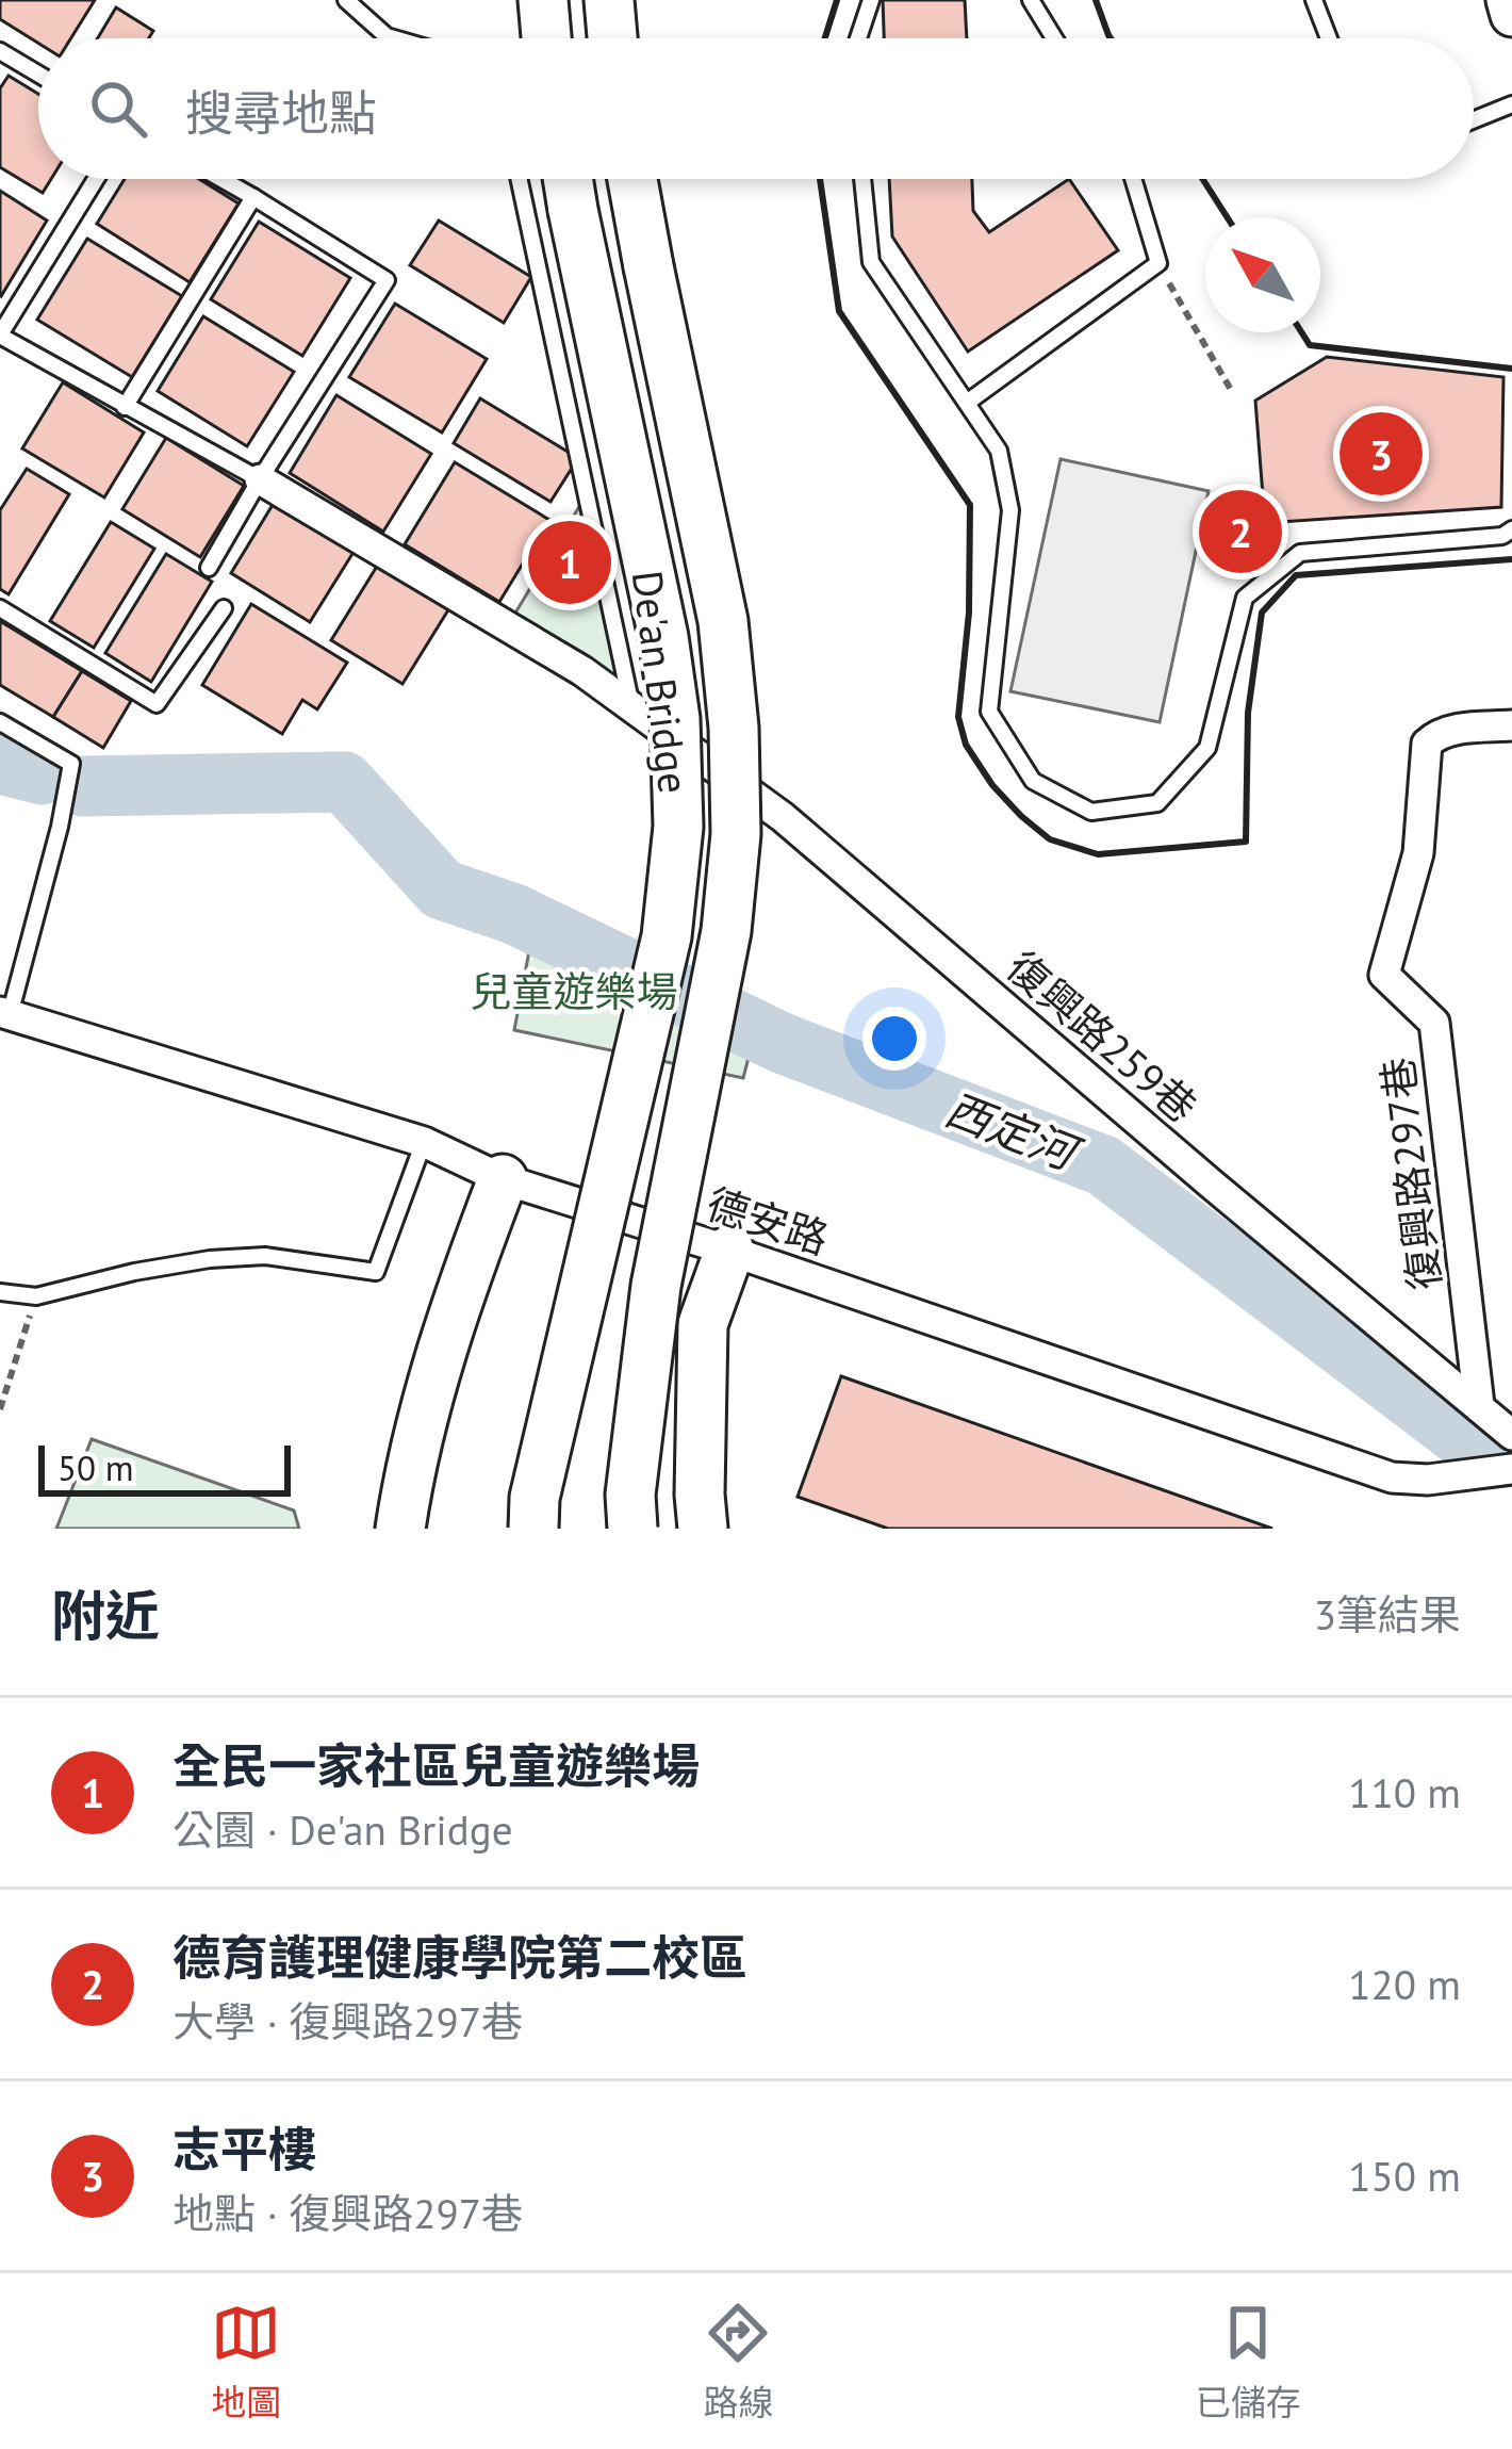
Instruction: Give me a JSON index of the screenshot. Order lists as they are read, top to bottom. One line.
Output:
{"streets":{"main road":["De'an Bridge"],"street":["復興路259巷","復興路297巷","德安路"]},"crossings":[["復興路259巷","復興路297巷"]],"water":["西定河"],"parks":["兒童遊樂場"],"scale_bar":"50 m","north":"top left","page":{"search":"搜尋地點","pins":["3","2","1"],"scale":"50 m","heading":["附近","3筆結果"],"list":[{"mark":"1","name":"全民一家社區兒童遊樂場","note":"公園 · De'an Bridge","value":"110 m"},{"mark":"2","name":"德育護理健康學院第二校區","note":"大學 · 復興路297巷","value":"120 m"},{"mark":"3","name":"志平樓","note":"地點 · 復興路297巷","value":"150 m"}],"nav":["地圖","路線","已儲存"]}}
